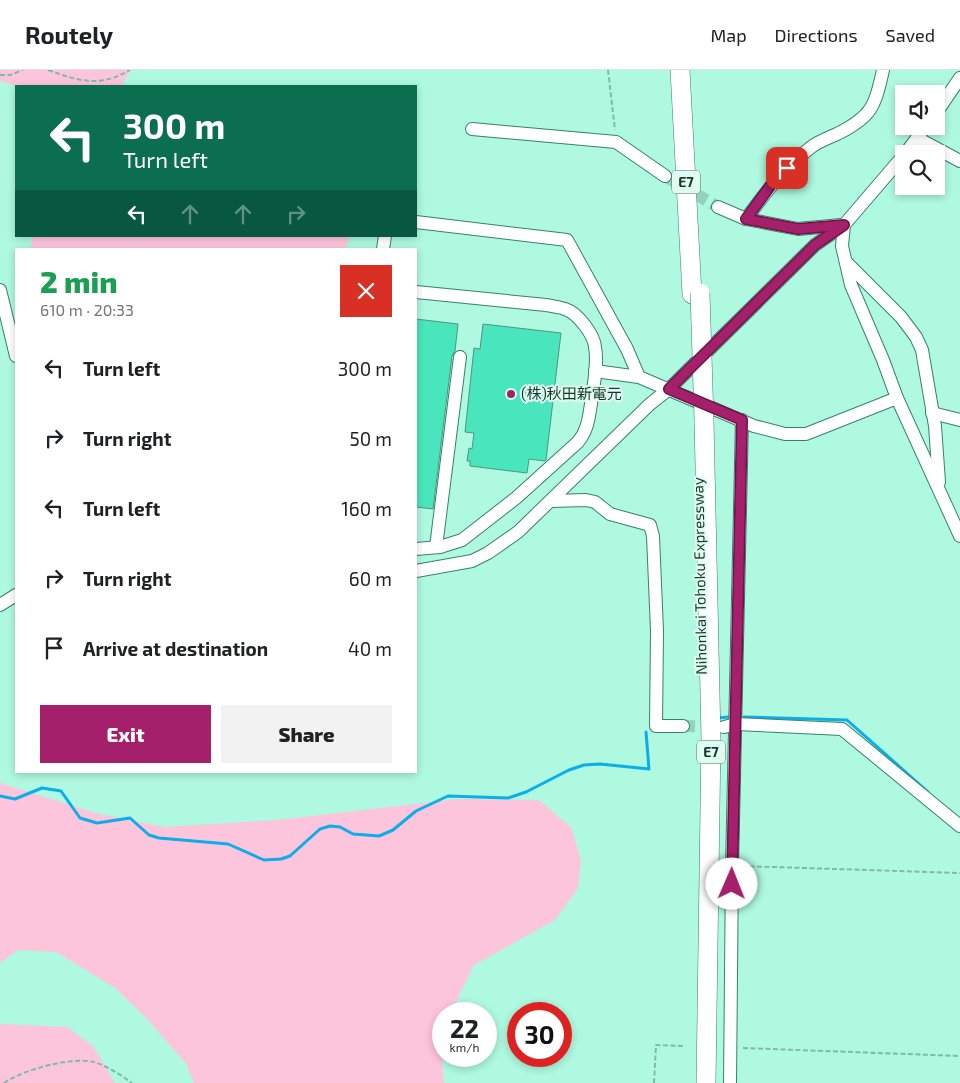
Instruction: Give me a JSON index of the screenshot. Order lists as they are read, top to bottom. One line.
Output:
{"streets":{"highway":["E7","Nihonkai Tohoku Expressway"]},"places":["(株)秋田新電元"],"page":{"header":"Routely","nav":["Map","Directions","Saved"],"turn":["300 m","Turn left"],"heading":["2 min","610 m · 20:33"],"list":[{"name":"Turn left","value":"300 m"},{"name":"Turn right","value":"50 m"},{"name":"Turn left","value":"160 m"},{"name":"Turn right","value":"60 m"},{"name":"Arrive at destination","value":"40 m"}],"buttons":["Exit","Share"],"speed":"22 km/h","limit":"30"}}
